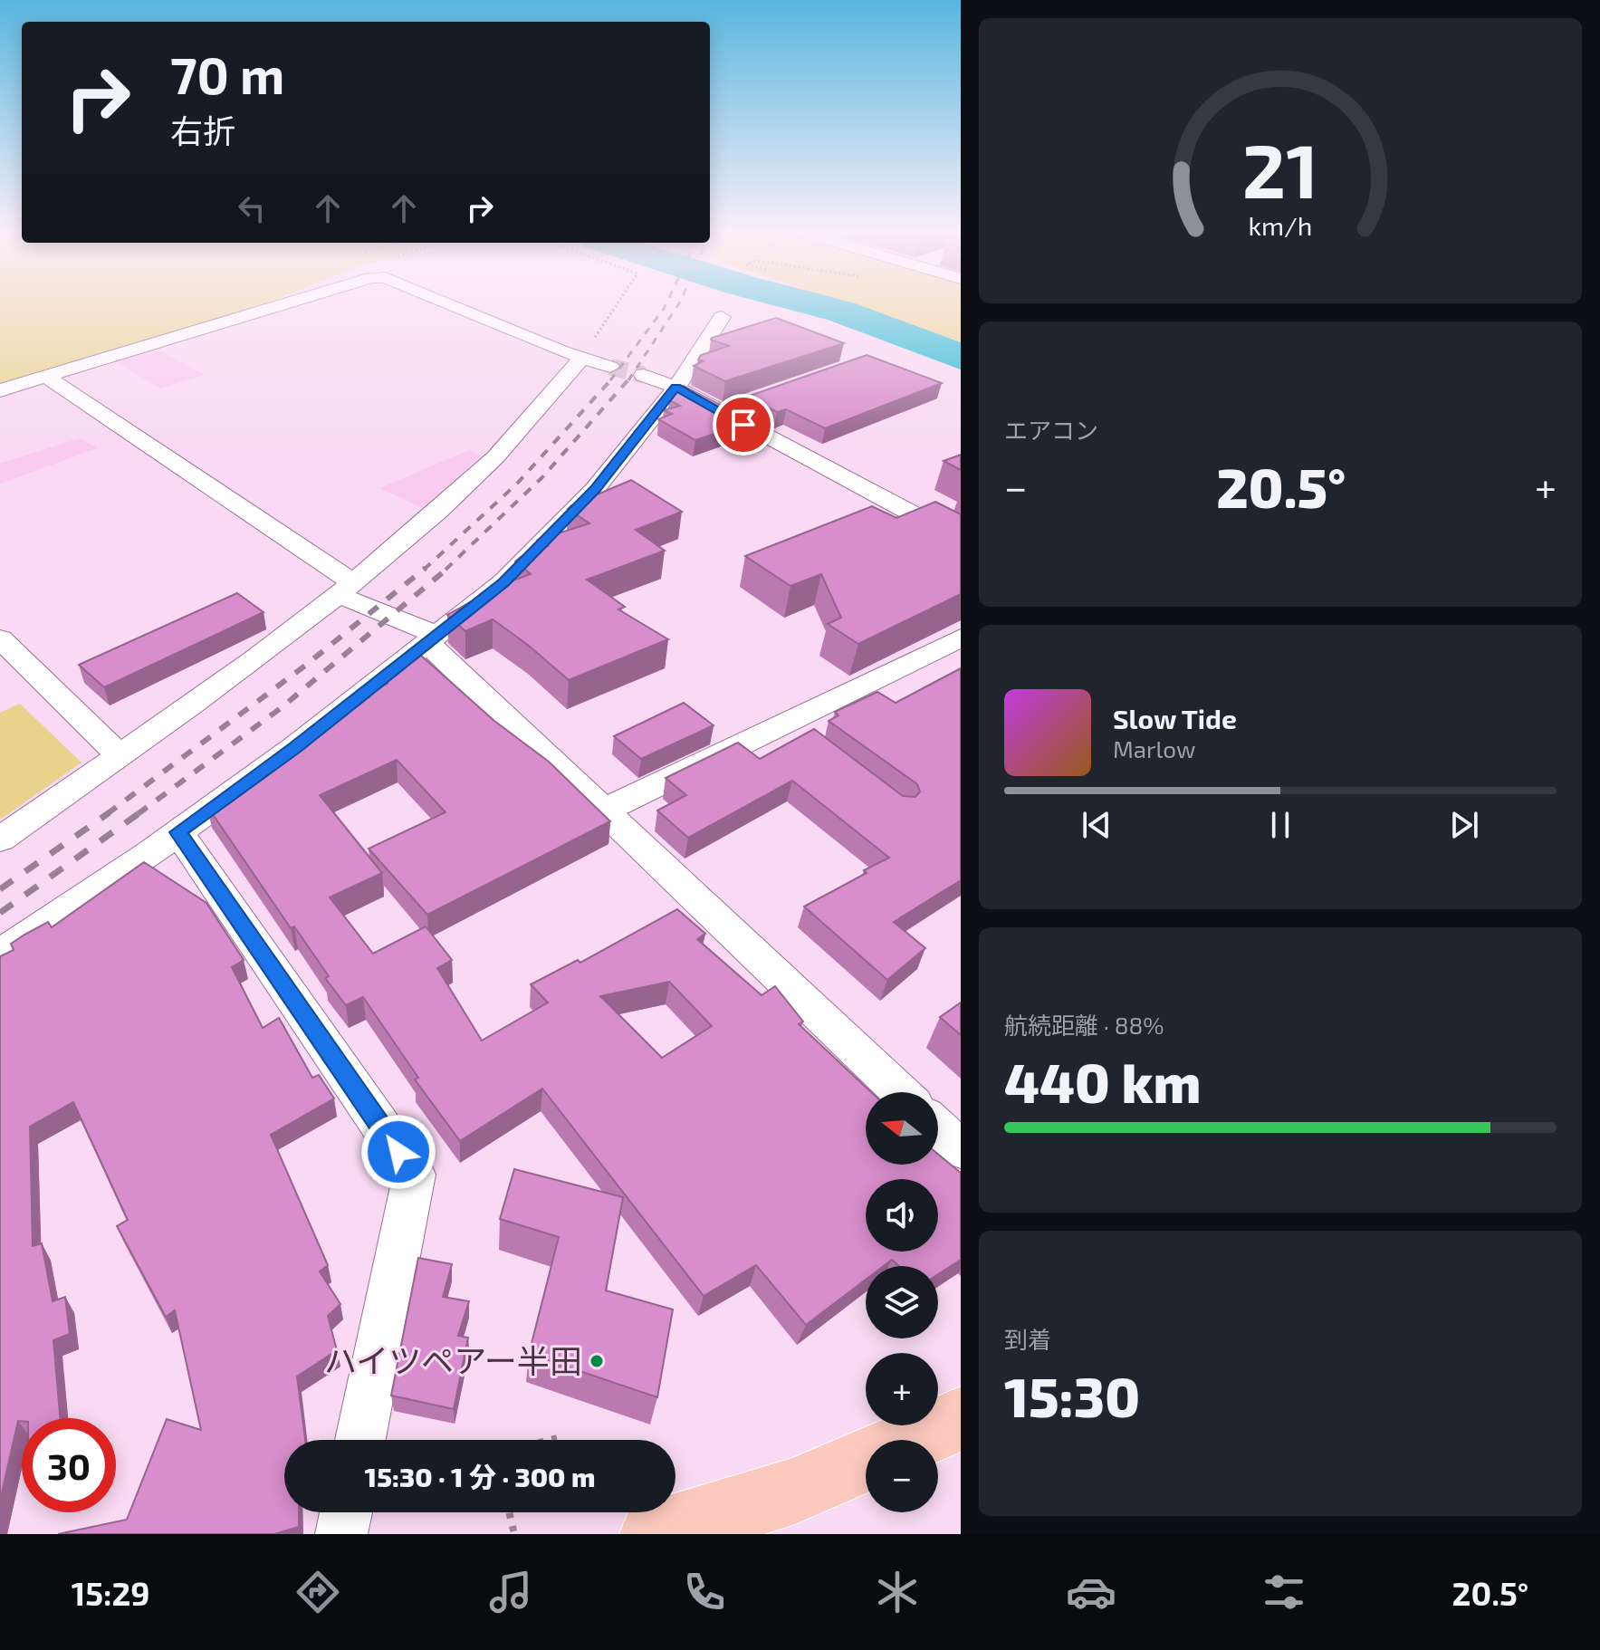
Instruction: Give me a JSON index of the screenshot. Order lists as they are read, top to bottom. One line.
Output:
{"places":["ハイツペアー半田"],"north":"left","page":{"turn":["70 m","右折"],"tile":["エアコン",["航続距離 · 88%","440 km"],["到着","15:30"]],"heat":["−","20.5°","+"],"song":["Slow Tide","Marlow"],"map_buttons":["+","−"],"limit":"30","trip":"15:30 · 1 分 · 300 m","tabs":["15:29","20.5°"],"gauge":["21","km/h"]}}
